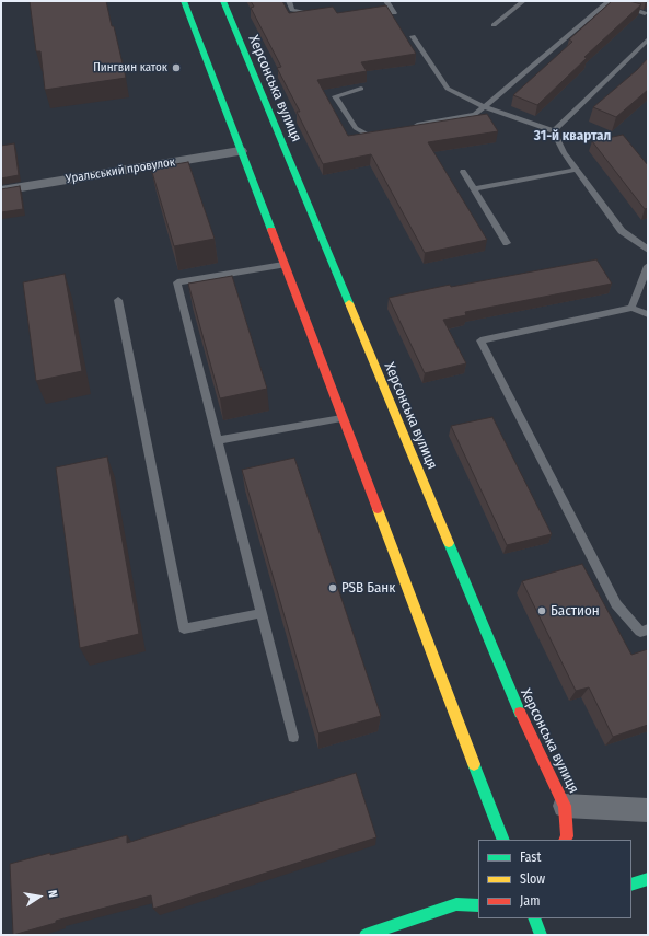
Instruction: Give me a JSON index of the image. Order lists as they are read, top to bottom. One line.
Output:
{"streets":{"street":["Херсонська вулиця","Уральський провулок"]},"districts":["31-й квартал"],"places":["Пингвин каток","PSB Банк","Бастион"],"legend":["Fast","Slow","Jam"],"north":"right"}
